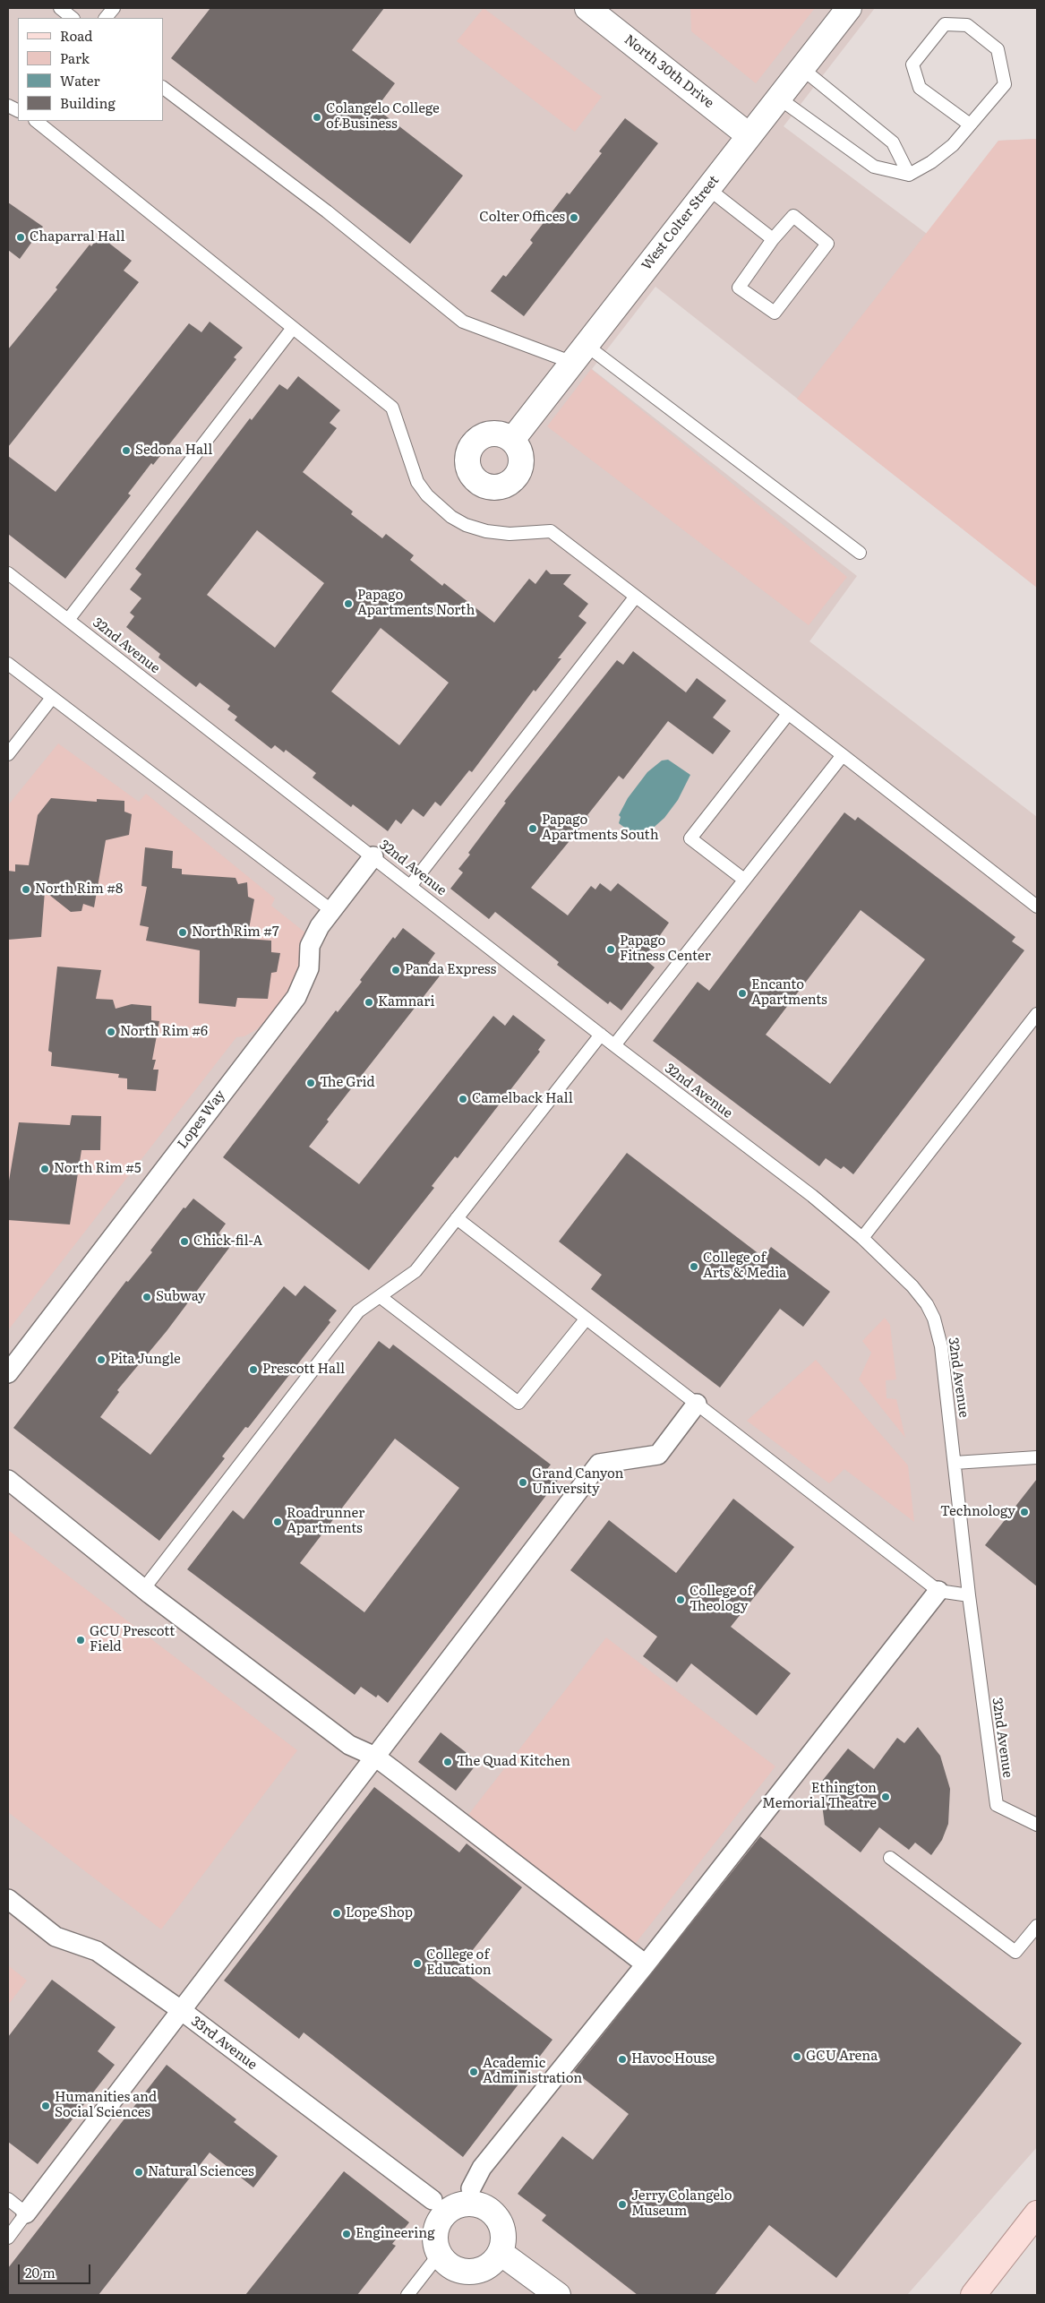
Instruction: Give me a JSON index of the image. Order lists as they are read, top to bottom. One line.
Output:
{"streets":{"street":["North 30th Drive","West Colter Street","Lopes Way","33rd Avenue"],"lane":["32nd Avenue"]},"crossings":[["North 30th Drive","West Colter Street"],["32nd Avenue","Lopes Way"]],"places":["Colangelo College of Business","Colter Offices","Chaparral Hall","Sedona Hall","Papago Apartments North","Papago Apartments South","North Rim #8","North Rim #7","Papago Fitness Center","Panda Express","Encanto Apartments","Kamnari","North Rim #6","The Grid","Camelback Hall","North Rim #5","Chick-fil-A","College of Arts & Media","Subway","Pita Jungle","Prescott Hall","Grand Canyon University","Technology","Roadrunner Apartments","College of Theology","GCU Prescott Field","The Quad Kitchen","Ethington Memorial Theatre","Lope Shop","College of Education","GCU Arena","Havoc House","Academic Administration","Humanities and Social Sciences","Natural Sciences","Jerry Colangelo Museum","Engineering"],"legend":["Road","Park","Water","Building"],"scale_bar":"20 m"}
